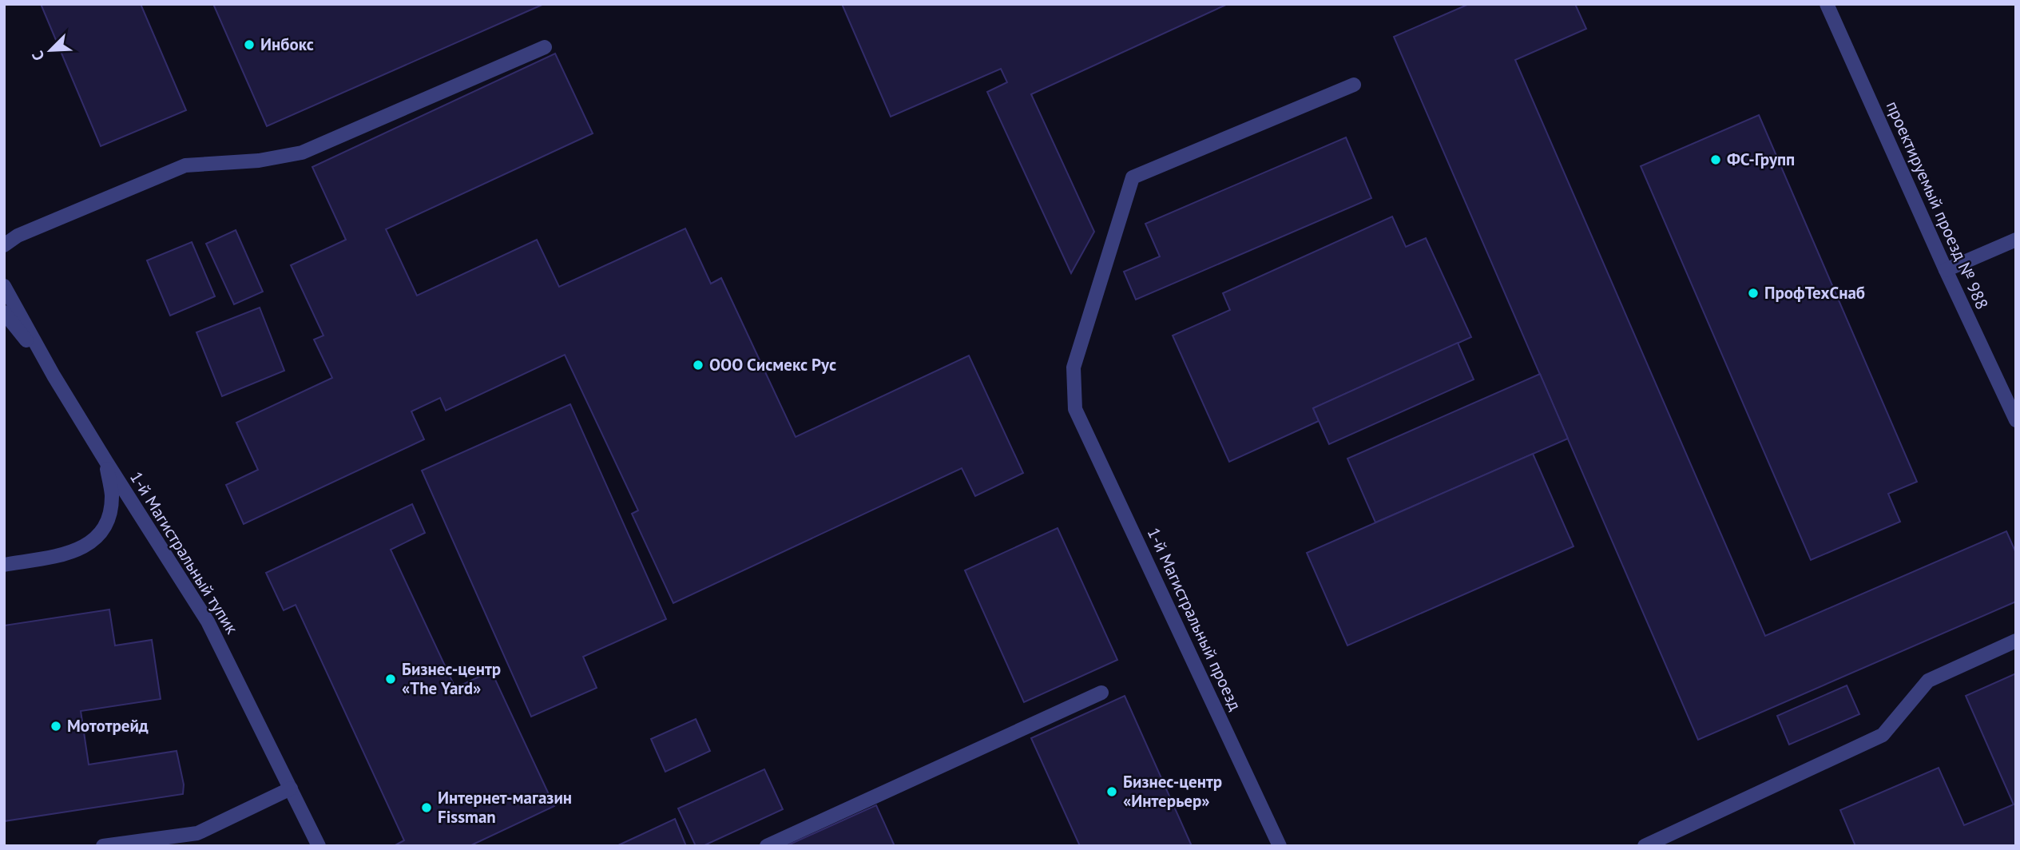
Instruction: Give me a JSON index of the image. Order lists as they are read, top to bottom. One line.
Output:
{"streets":{"street":["проектируемый проезд № 988","1-й Магистральный тупик","1-й Магистральный проезд"]},"places":["Инбокс","ФС-Групп","ПрофТехСнаб","ООО Сисмекс Рус","Бизнес-центр «The Yard»","Мототрейд","Бизнес-центр «Интерьер»","Интернет-магазин Fissman"],"north":"bottom left"}
